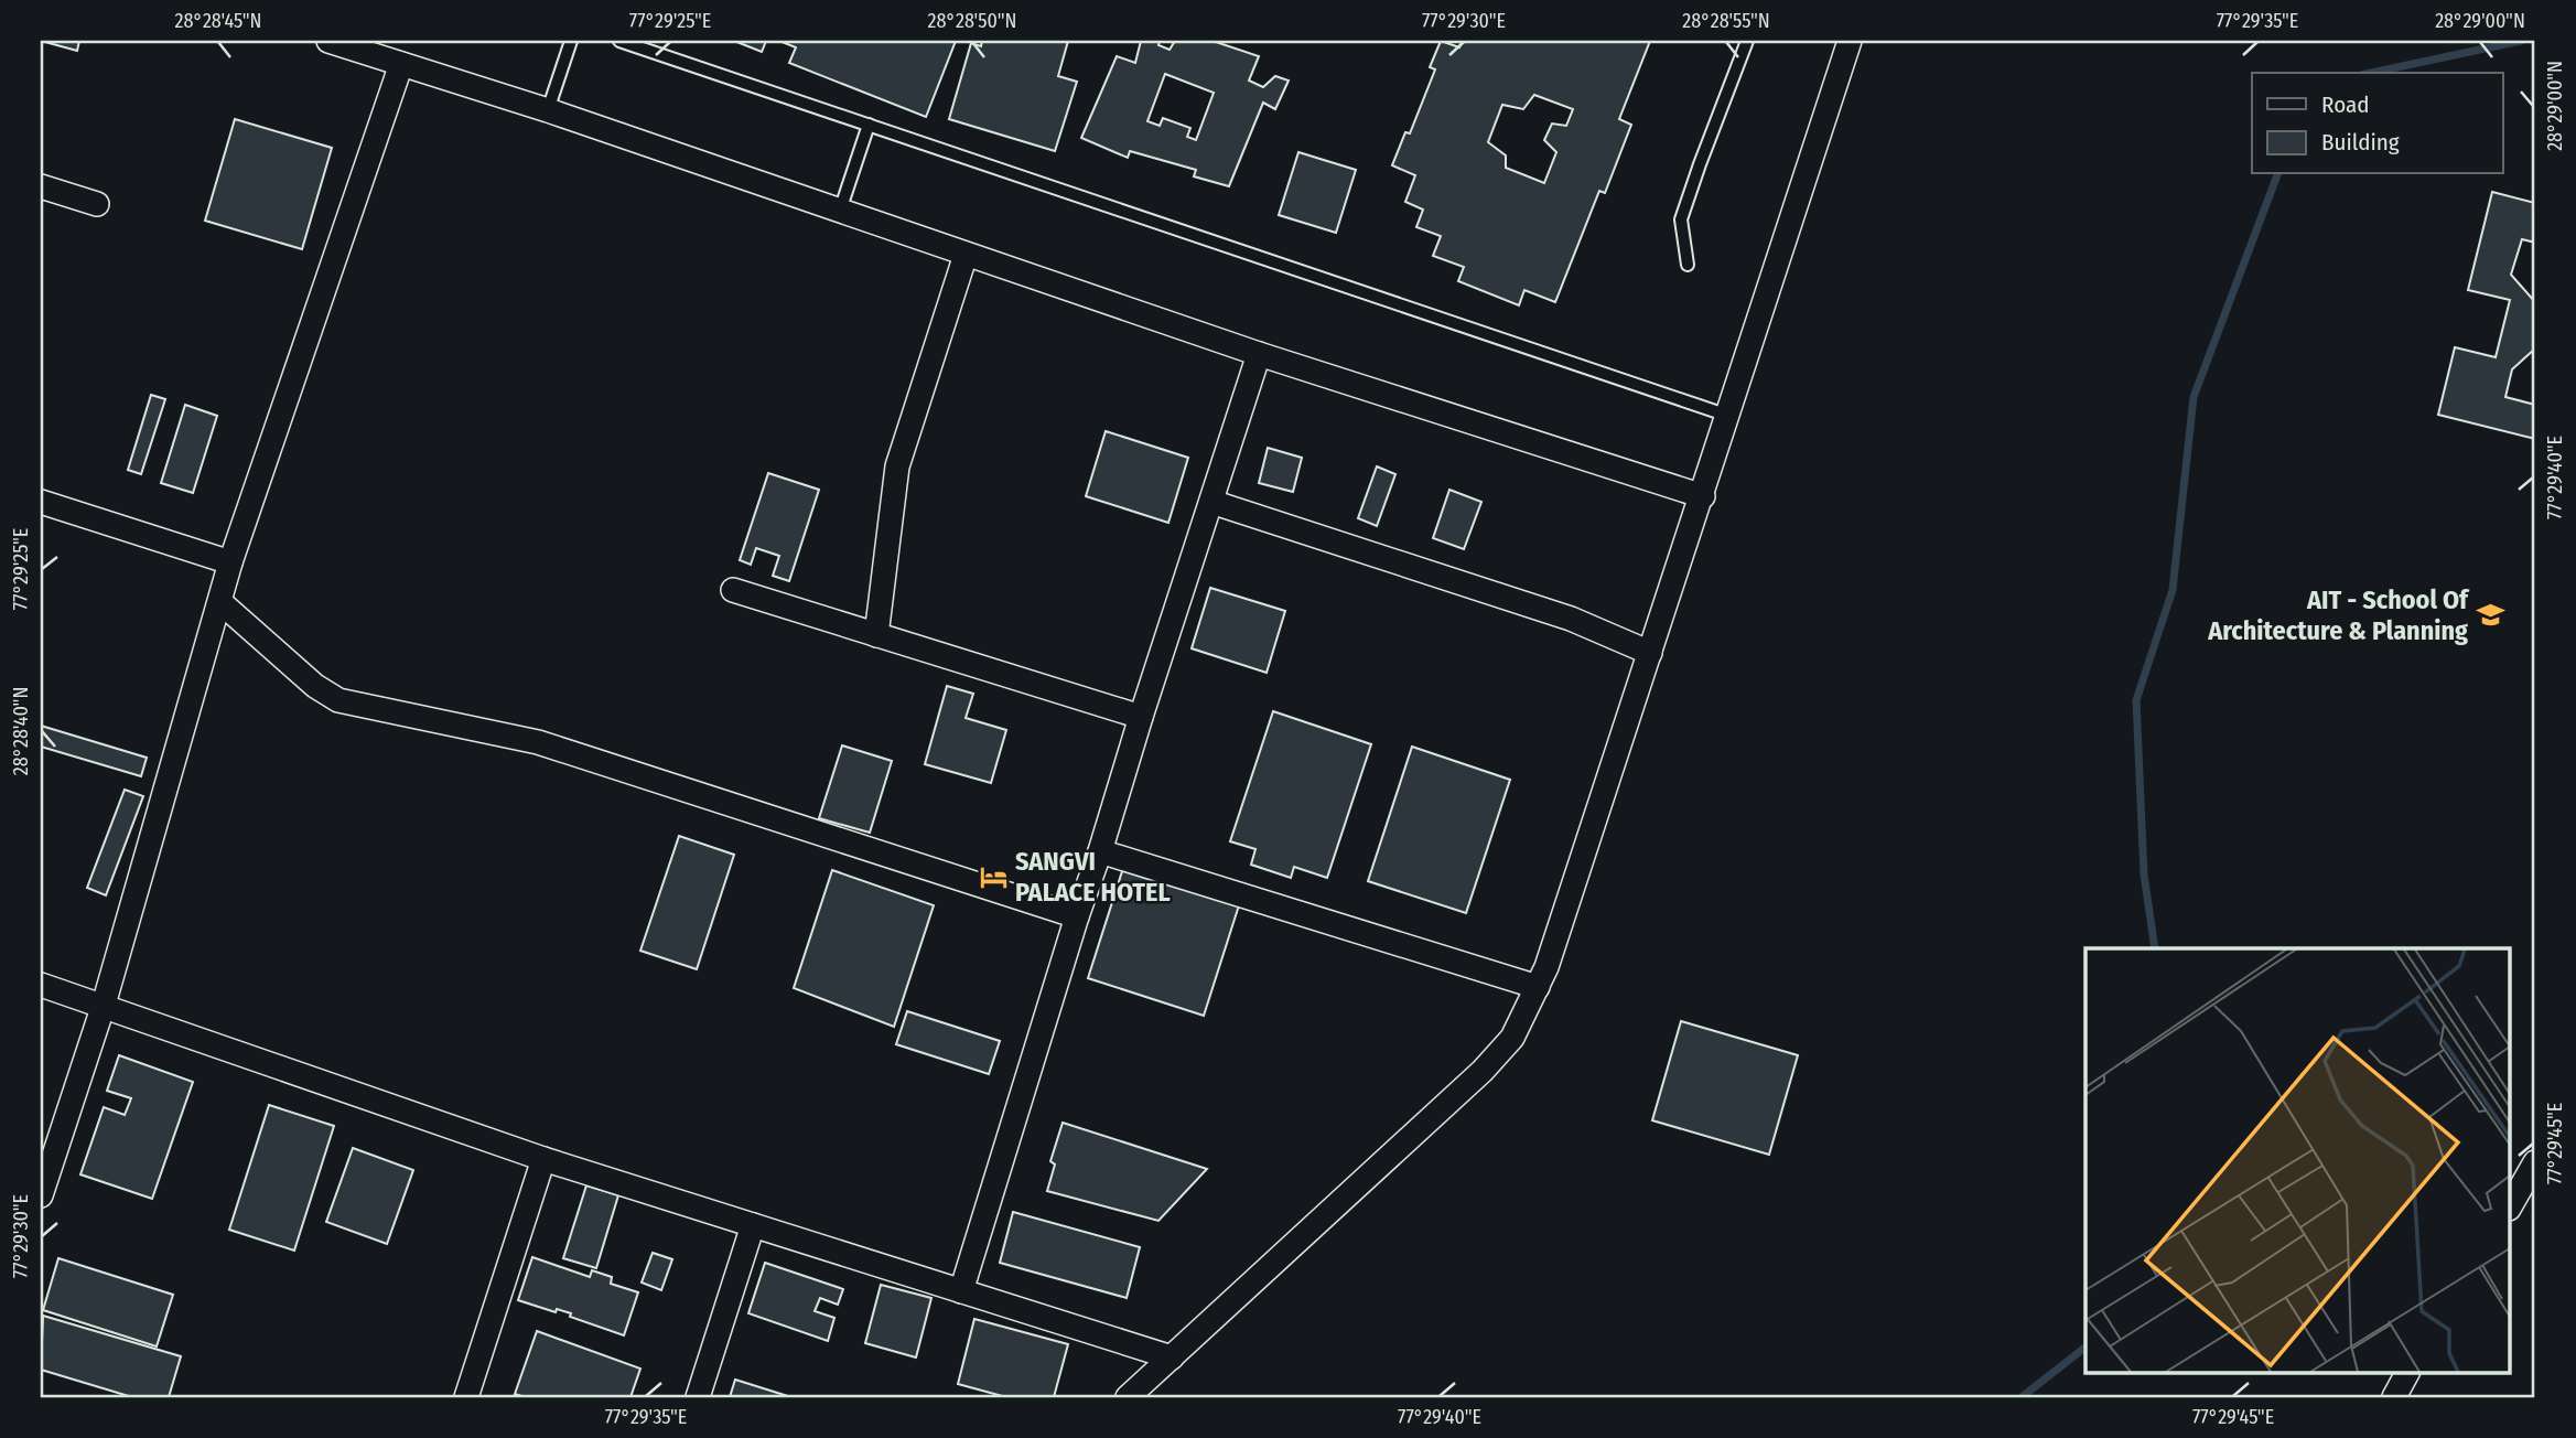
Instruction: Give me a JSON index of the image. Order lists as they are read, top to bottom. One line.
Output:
{"places":{"school or university":["AIT - School Of Architecture & Planning"],"hotel":["SANGVI PALACE HOTEL"]},"legend":["Road","Building"],"coordinates":["28°28'45\"N","77°29'25\"E","28°28'50\"N","77°29'30\"E","28°28'55\"N","77°29'35\"E","28°29'00\"N","77°29'40\"E","28°28'40\"N","77°29'45\"E"]}
